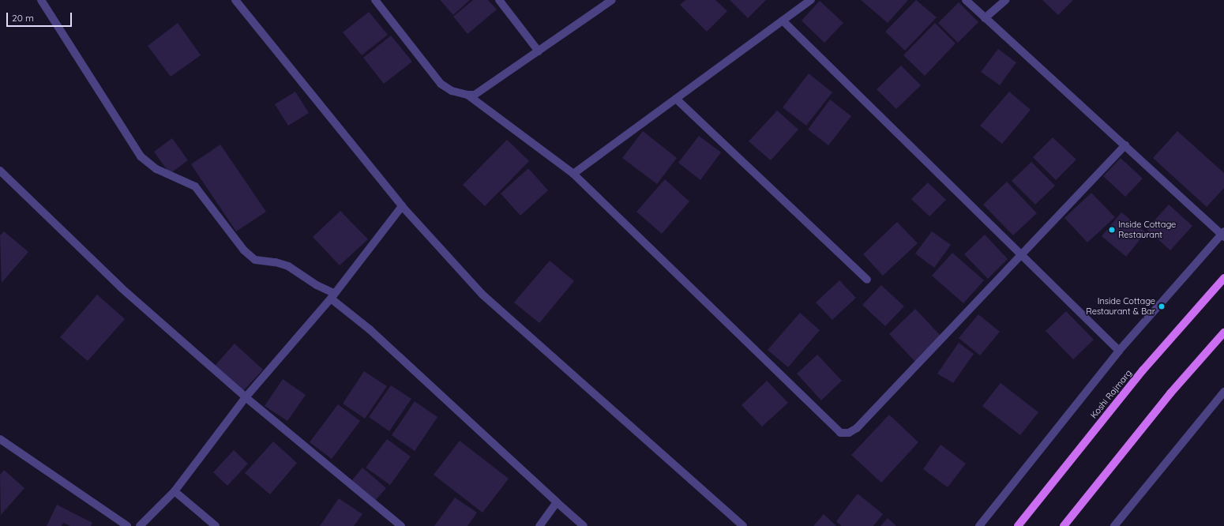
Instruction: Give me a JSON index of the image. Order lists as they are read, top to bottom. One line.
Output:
{"streets":{"main road":["Koshi Rajmarg"]},"places":["Inside Cottage Restaurant","Inside Cottage Restaurant & Bar"],"scale_bar":"20 m"}
